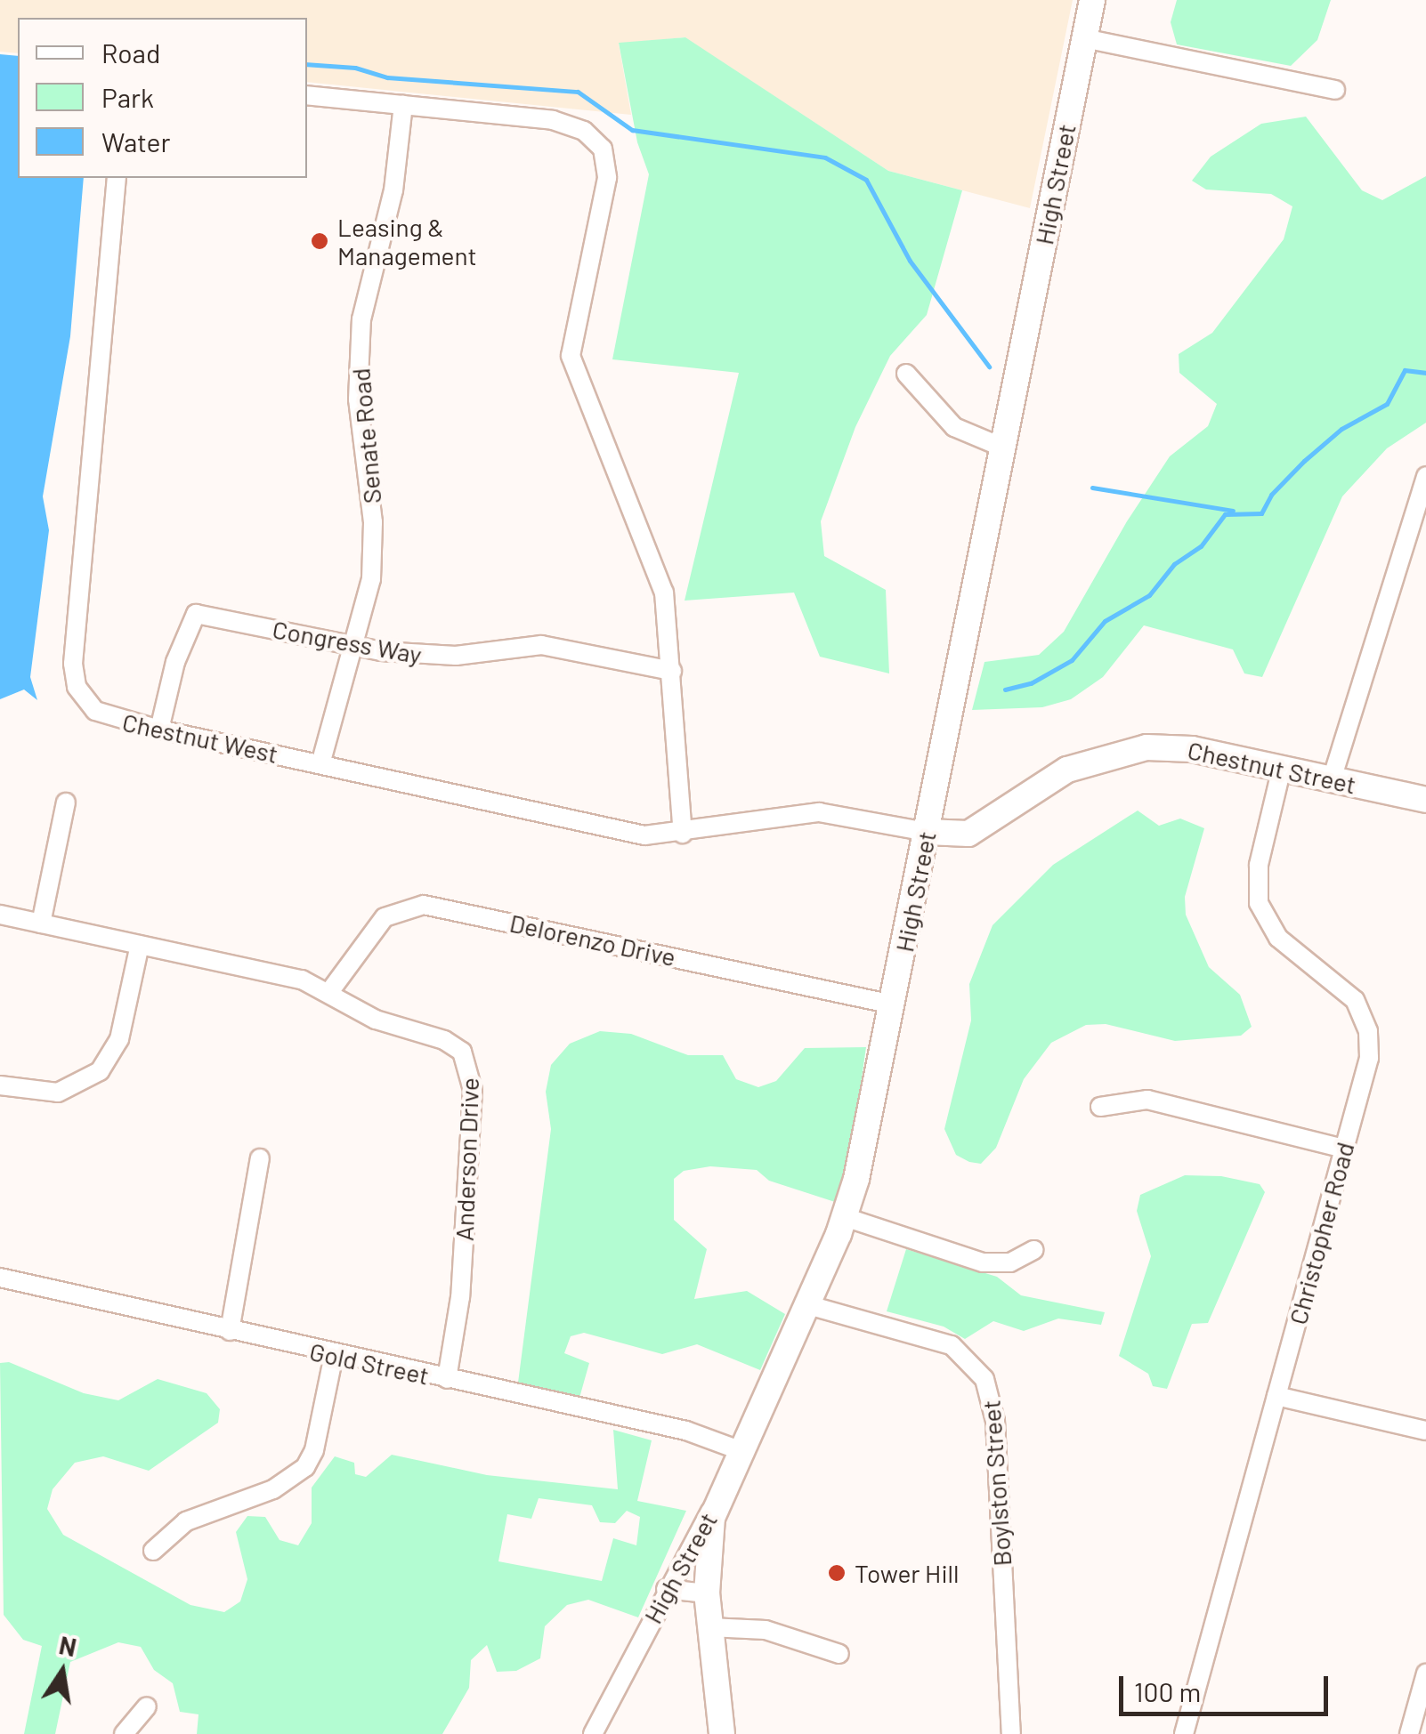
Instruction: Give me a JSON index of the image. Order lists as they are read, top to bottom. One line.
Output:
{"streets":{"main road":["High Street","Chestnut Street"],"street":["Senate Road","Congress Way","Chestnut West","Delorenzo Drive","Anderson Drive","Christopher Road","Gold Street","Boylston Street"]},"crossings":[["High Street","Chestnut West"],["High Street","Chestnut Street"],["High Street","Delorenzo Drive"],["High Street","Gold Street"],["High Street","Boylston Street"],["Senate Road","Congress Way"],["Senate Road","Chestnut West"],["Congress Way","Chestnut West"],["Chestnut West","Chestnut Street"],["Chestnut Street","Christopher Road"],["Delorenzo Drive","Anderson Drive"],["Anderson Drive","Gold Street"]],"places":["Leasing & Management","Tower Hill"],"legend":["Road","Park","Water"],"scale_bar":"100 m","north":"top"}
